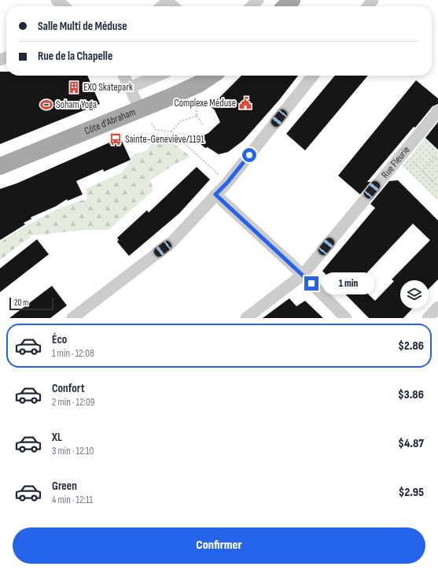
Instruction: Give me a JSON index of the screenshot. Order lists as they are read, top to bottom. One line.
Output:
{"streets":{"main road":["Côte d'Abraham"],"street":["Rue Fleurie"]},"places":{"building":["EXO Skatepark"],"public building":["Complexe Méduse"],"sports":["Soham Yoga"],"bus stop":["Sainte-Geneviève/1191"]},"scale_bar":"20 m","page":{"banner":["Salle Multi de Méduse","Rue de la Chapelle"],"bubble":"1 min","scale":"20 m","list":[{"name":"Éco","note":"1 min · 12:08","value":"$2.86"},{"name":"Confort","note":"2 min · 12:09","value":"$3.86"},{"name":"XL","note":"3 min · 12:10","value":"$4.87"},{"name":"Green","note":"4 min · 12:11","value":"$2.95"}],"buttons":"Confirmer"}}
